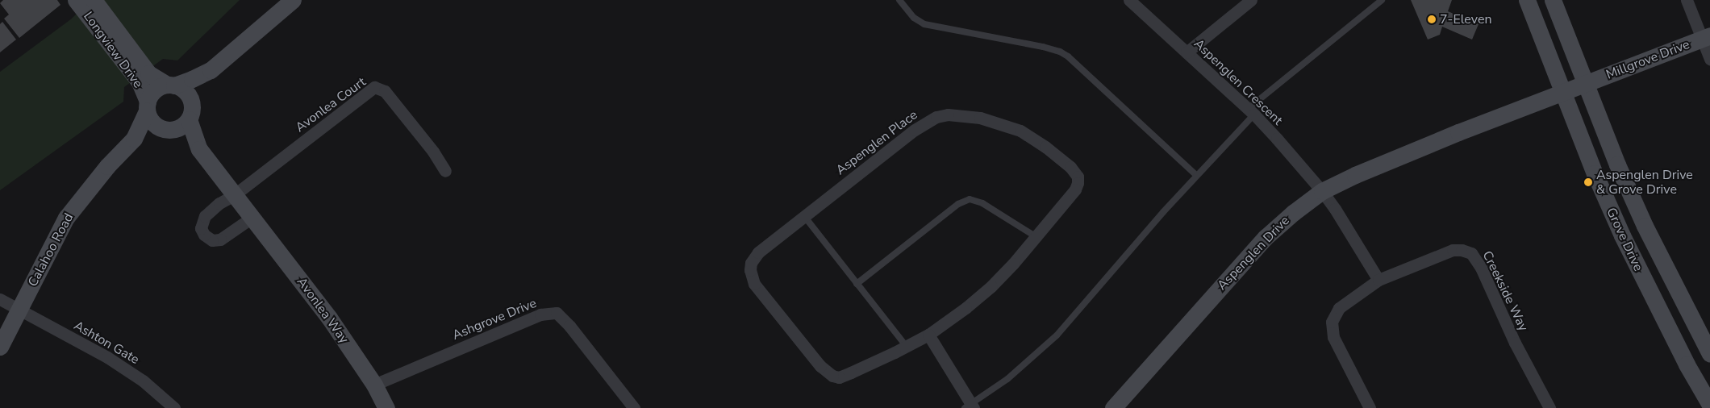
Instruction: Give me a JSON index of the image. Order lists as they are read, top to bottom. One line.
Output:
{"streets":{"street":["Longview Drive","Millgrove Drive","Aspenglen Crescent","Avonlea Court","Aspenglen Place","Grove Drive","Calahoo Road","Aspenglen Drive","Creekside Way","Avonlea Way","Ashgrove Drive","Ashton Gate"]},"crossings":[["Longview Drive","Calahoo Road"],["Longview Drive","Avonlea Way"],["Millgrove Drive","Grove Drive"],["Millgrove Drive","Aspenglen Drive"],["Aspenglen Crescent","Aspenglen Drive"],["Avonlea Court","Avonlea Way"],["Grove Drive","Aspenglen Drive"],["Calahoo Road","Avonlea Way"],["Calahoo Road","Ashton Gate"],["Avonlea Way","Ashgrove Drive"]],"places":["7-Eleven","Aspenglen Drive & Grove Drive"]}
